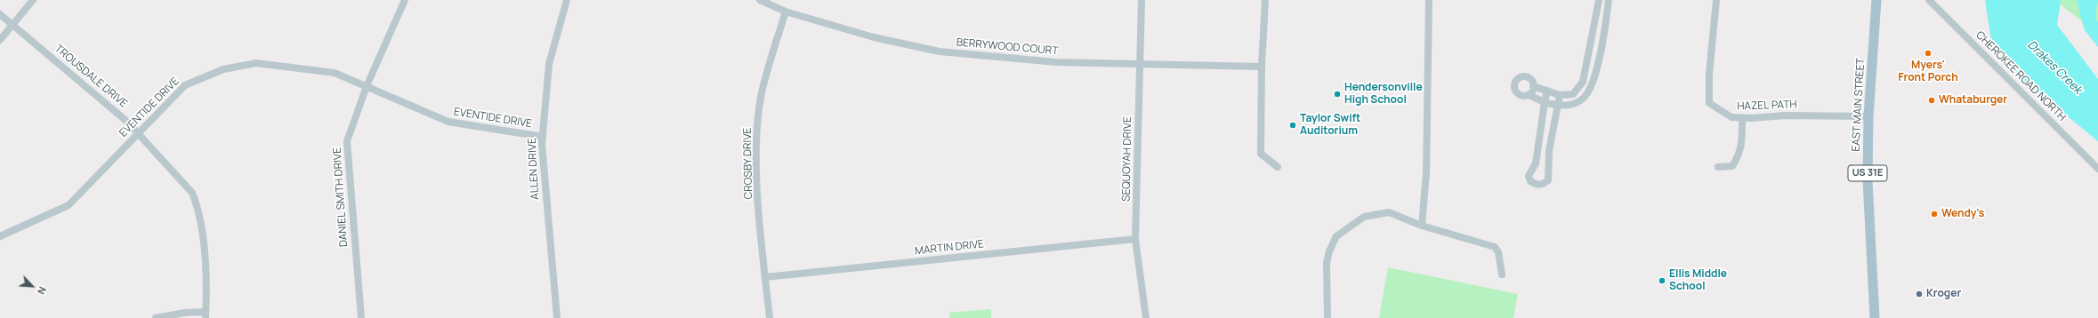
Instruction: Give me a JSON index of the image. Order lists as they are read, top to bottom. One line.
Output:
{"streets":{"main road":["EAST MAIN STREET","US 31E"],"street":["BERRYWOOD COURT","TROUSDALE DRIVE","CHEROKEE ROAD NORTH","HAZEL PATH","EVENTIDE DRIVE","SEQUOYAH DRIVE","CROSBY DRIVE","ALLEN DRIVE","DANIEL SMITH DRIVE","MARTIN DRIVE"]},"crossings":[["BERRYWOOD COURT","SEQUOYAH DRIVE"],["BERRYWOOD COURT","CROSBY DRIVE"],["TROUSDALE DRIVE","EVENTIDE DRIVE"],["EAST MAIN STREET","HAZEL PATH"],["EVENTIDE DRIVE","ALLEN DRIVE"],["EVENTIDE DRIVE","DANIEL SMITH DRIVE"],["SEQUOYAH DRIVE","MARTIN DRIVE"],["CROSBY DRIVE","MARTIN DRIVE"]],"water":["Drakes Creek"],"places":["Myers' Front Porch","Hendersonville High School","Whataburger","Taylor Swift Auditorium","Wendy's","Ellis Middle School","Kroger"],"north":"bottom right"}
